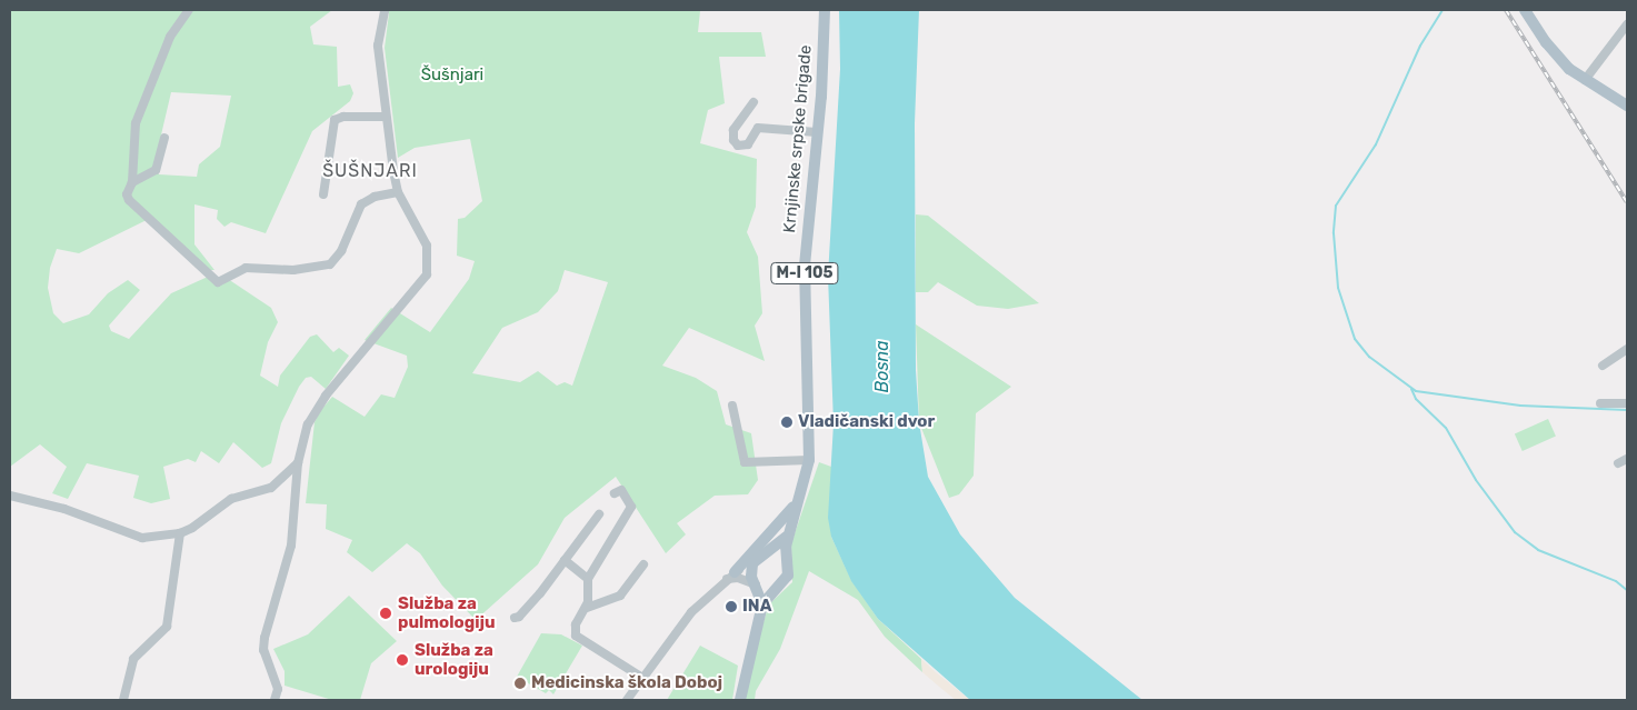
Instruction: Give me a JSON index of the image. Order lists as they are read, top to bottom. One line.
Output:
{"streets":{"main road":["Krnjinske srpske brigade","M-I 105"]},"crossings":[["Krnjinske srpske brigade","M-I 105"]],"districts":["ŠUŠNJARI"],"water":["Bosna"],"parks":["Šušnjari"],"places":["Vladičanski dvor","INA","Služba za pulmologiju","Služba za urologiju","Medicinska škola Doboj"]}
